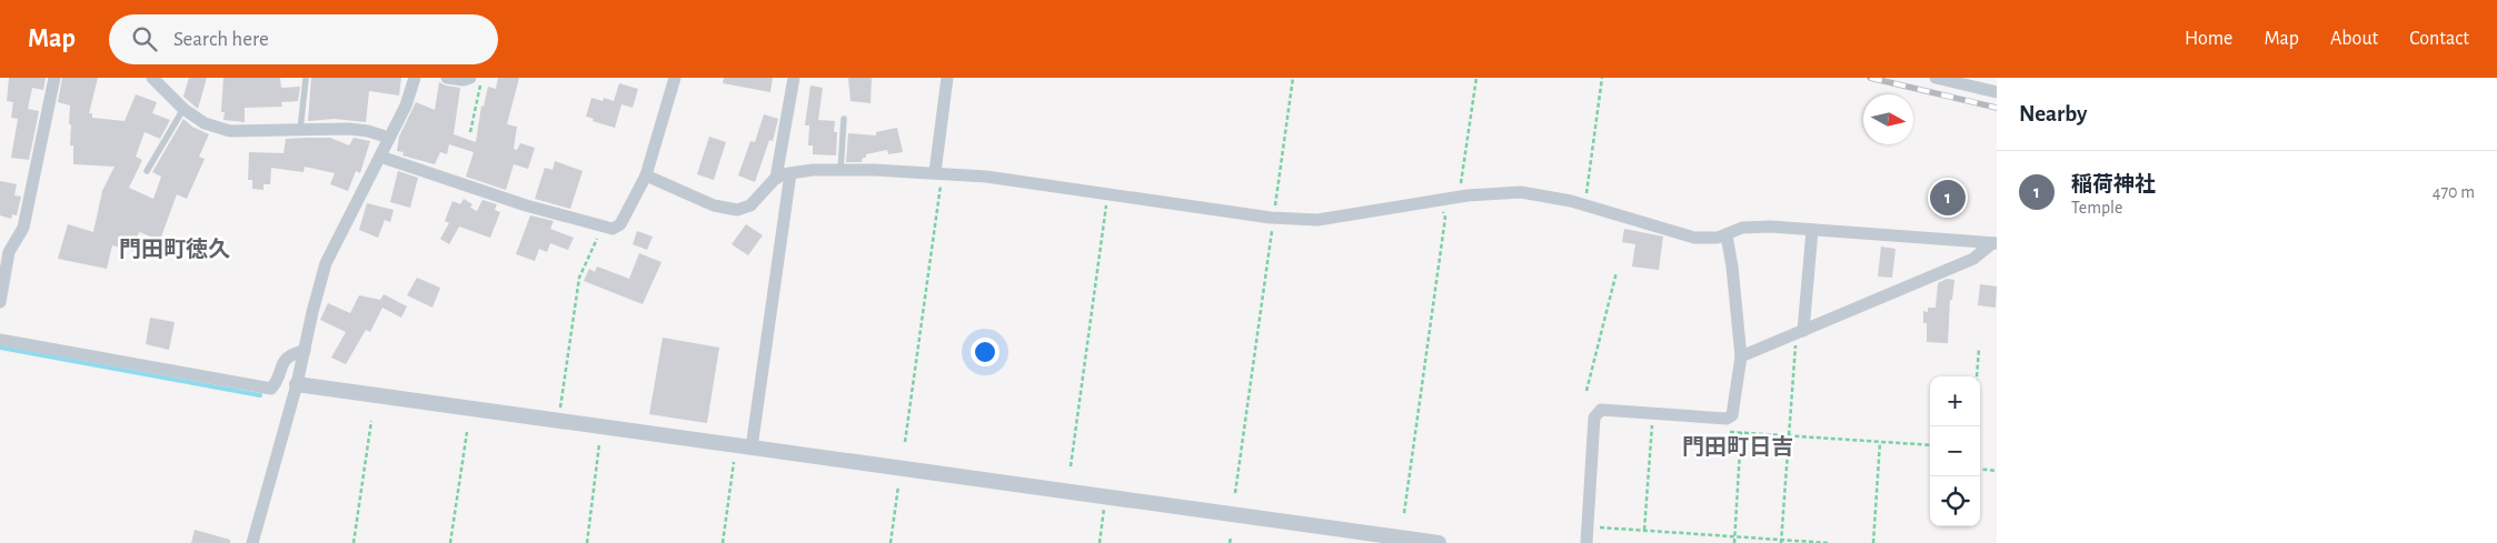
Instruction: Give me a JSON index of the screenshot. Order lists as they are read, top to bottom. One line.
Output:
{"districts":["門田町徳久","門田町日吉"],"north":"right","page":{"header":"Map","search":"Search here","nav":["Home","Map","About","Contact"],"heading":"Nearby","list":[{"mark":"1","name":"稲荷神社","note":"Temple","value":"470 m"}],"pins":"1","map_buttons":["+","−"]}}
